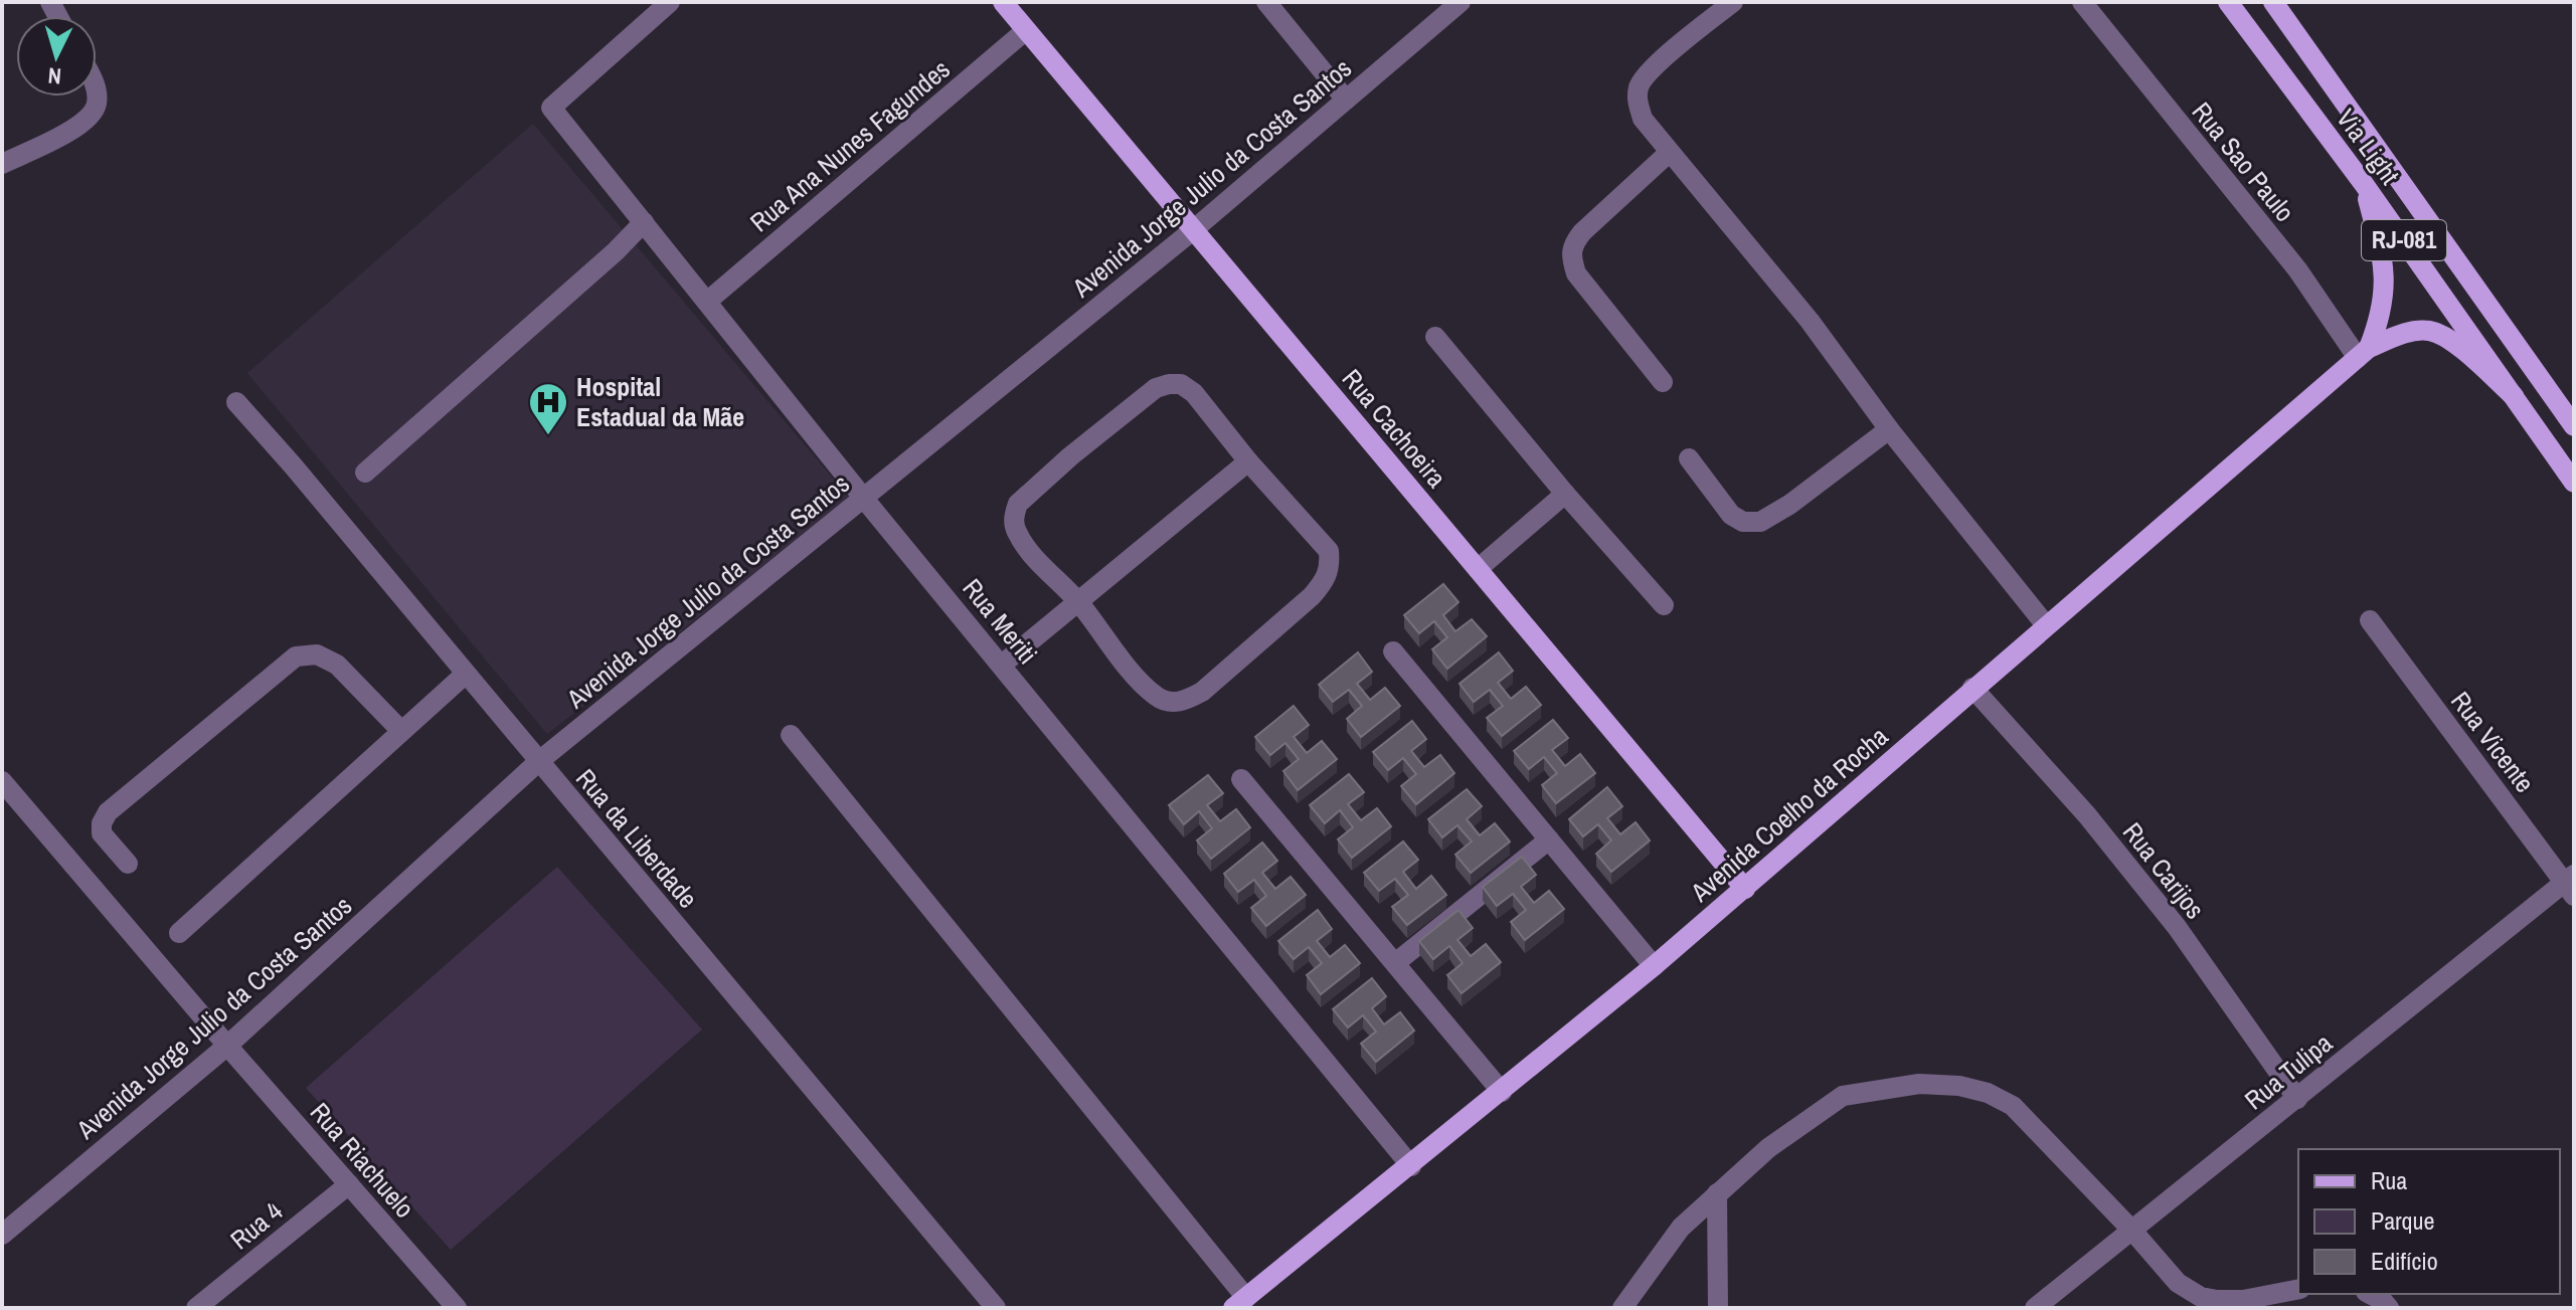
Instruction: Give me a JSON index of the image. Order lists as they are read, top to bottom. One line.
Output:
{"streets":{"main road":["Via Light","RJ-081","Rua Cachoeira","Avenida Coelho da Rocha"],"street":["Rua Ana Nunes Fagundes","Rua Sao Paulo","Avenida Jorge Julio da Costa Santos","Rua Meriti","Rua Vicente","Rua da Liberdade","Rua Carijos","Rua Tulipa","Rua Riachuelo","Rua 4"]},"crossings":[["Rua Ana Nunes Fagundes","Rua Cachoeira"],["Rua Ana Nunes Fagundes","Rua Meriti"],["Via Light","Avenida Coelho da Rocha"],["Rua Sao Paulo","Avenida Coelho da Rocha"],["Avenida Jorge Julio da Costa Santos","Rua Cachoeira"],["Avenida Jorge Julio da Costa Santos","Rua Meriti"],["Avenida Jorge Julio da Costa Santos","Rua da Liberdade"],["Avenida Jorge Julio da Costa Santos","Rua Riachuelo"],["Rua Cachoeira","Avenida Coelho da Rocha"],["Rua Meriti","Avenida Coelho da Rocha"],["Rua Vicente","Rua Tulipa"],["Avenida Coelho da Rocha","Rua Carijos"],["Rua Carijos","Rua Tulipa"],["Rua Riachuelo","Rua 4"]],"places":{"hospital":["Hospital Estadual da Mãe"]},"legend":["Rua","Parque","Edifício"],"north":"bottom"}
